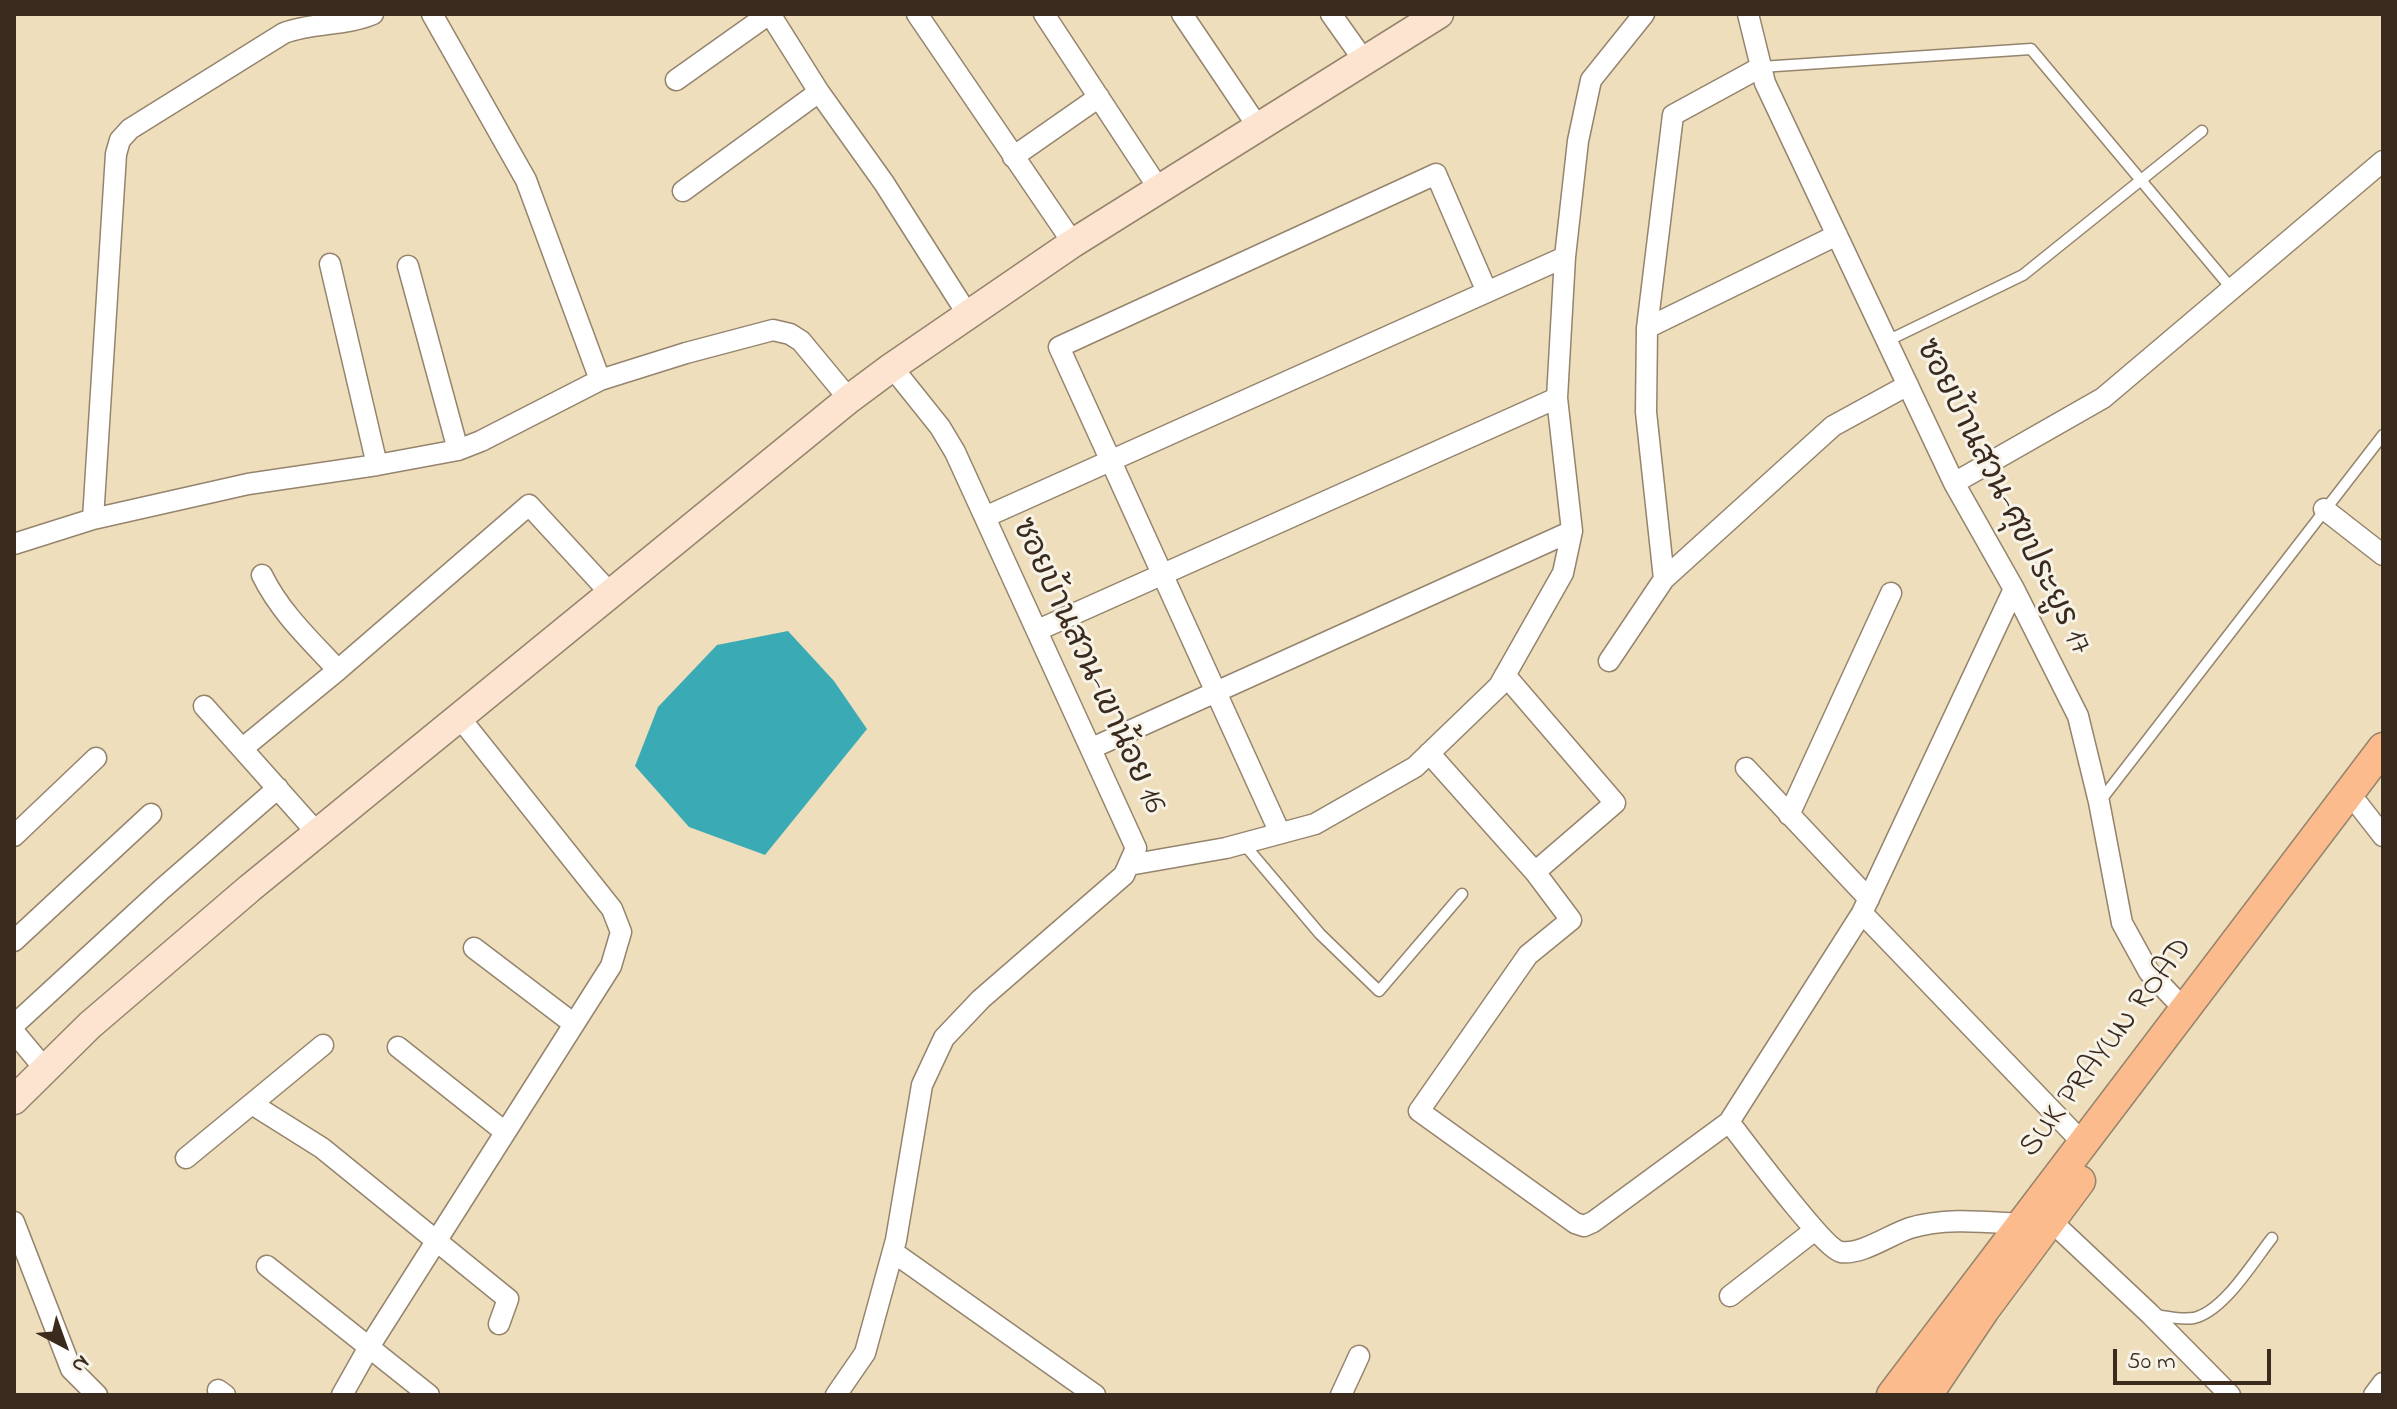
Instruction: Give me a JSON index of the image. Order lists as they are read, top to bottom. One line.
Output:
{"streets":{"main road":["SUK PRAYUN ROAD"],"street":["ซอยบ้านสวน-ศุขประยูร 17","ซอยบ้านสวน-เขาน้อย 16"]},"crossings":[["ซอยบ้านสวน-ศุขประยูร 17","SUK PRAYUN ROAD"]],"scale_bar":"50 m","north":"bottom right"}
